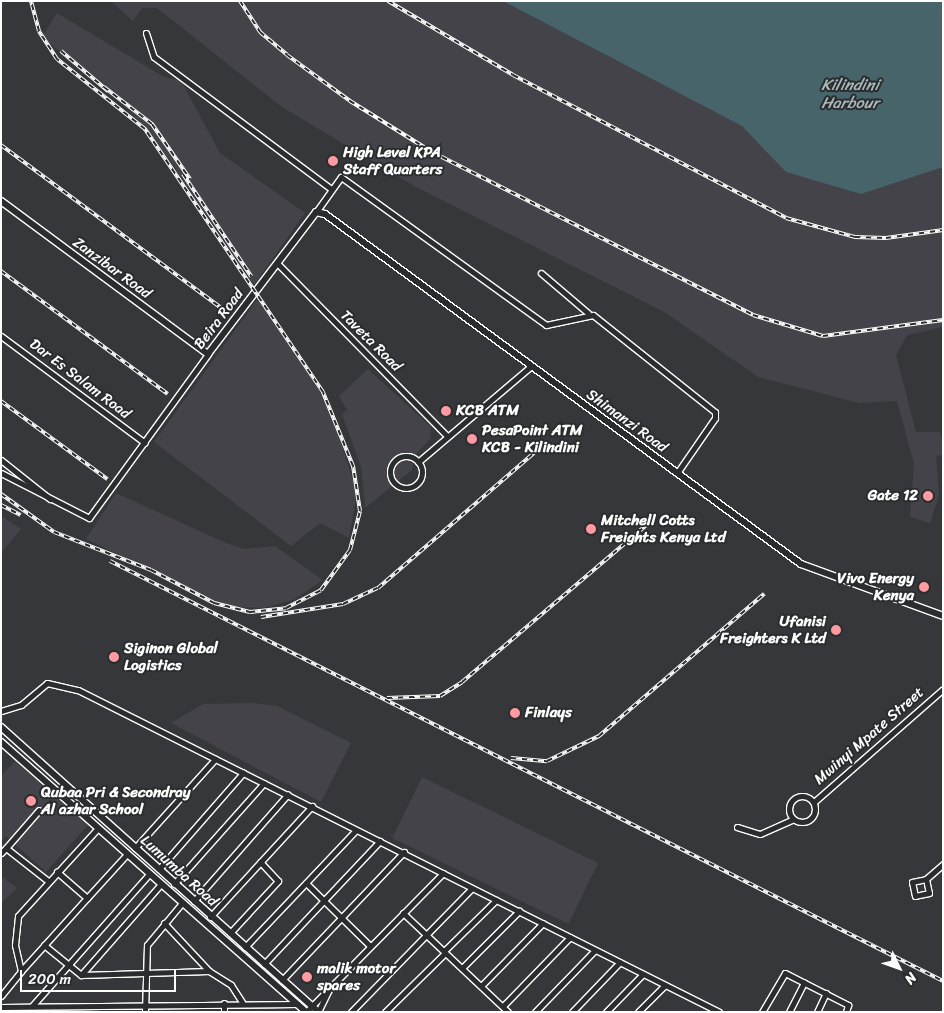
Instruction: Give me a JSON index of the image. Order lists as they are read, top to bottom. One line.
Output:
{"streets":{"main road":["Zanzibar Road","Beira Road","Shimanzi Road","Lumumba Road"],"street":["Taveta Road","Dar Es Salam Road","Mwinyi Mpate Street"]},"crossings":[["Zanzibar Road","Beira Road"],["Beira Road","Taveta Road"],["Beira Road","Dar Es Salam Road"],["Beira Road","Shimanzi Road"]],"water":["Kilindini Harbour"],"places":["High Level KPA Staff Quarters","KCB ATM","PesaPoint ATM KCB - Kilindini","Gate 12","Mitchell Cotts Freights Kenya Ltd","Vivo Energy Kenya","Ufanisi Freighters K Ltd","Siginon Global Logistics","Finlays","Qubaa Pri & Secondray Al azhar School","malik motor spares"],"scale_bar":"200 m","north":"bottom right"}
